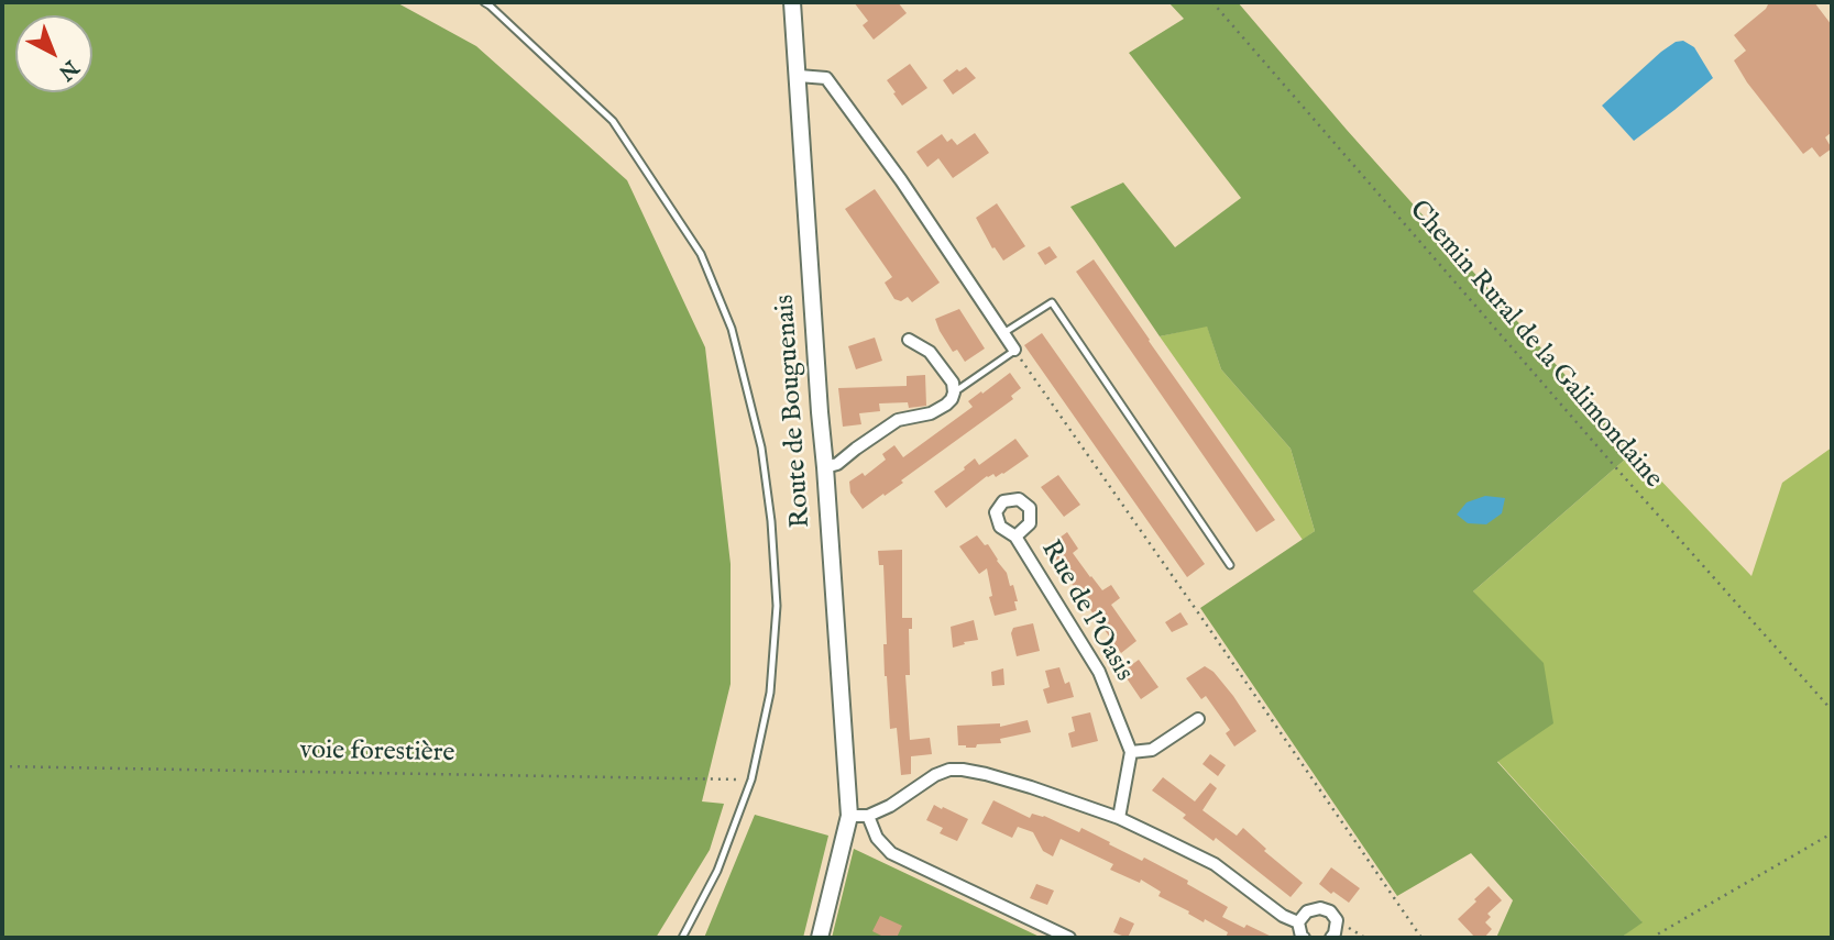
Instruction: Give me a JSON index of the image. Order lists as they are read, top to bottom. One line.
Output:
{"streets":{"street":["Route de Bouguenais","Rue de l'Oasis"],"path":["Chemin Rural de la Galimondaine","voie forestière"]},"north":"bottom right"}
